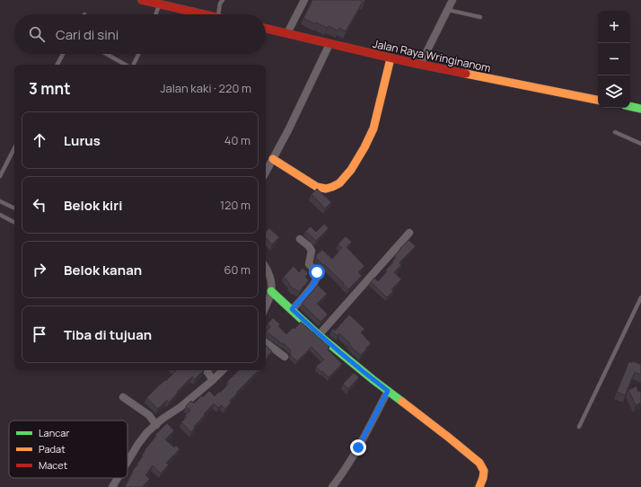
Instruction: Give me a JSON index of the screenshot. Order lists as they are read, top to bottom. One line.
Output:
{"streets":{"street":["Jalan Raya Wringinanom"]},"legend":["Lancar","Padat","Macet"],"page":{"map_buttons":["+","−"],"search":"Cari di sini","heading":["3 mnt","Jalan kaki · 220 m"],"list":[["Lurus","40 m"],["Belok kiri","120 m"],["Belok kanan","60 m"],"Tiba di tujuan"]}}
